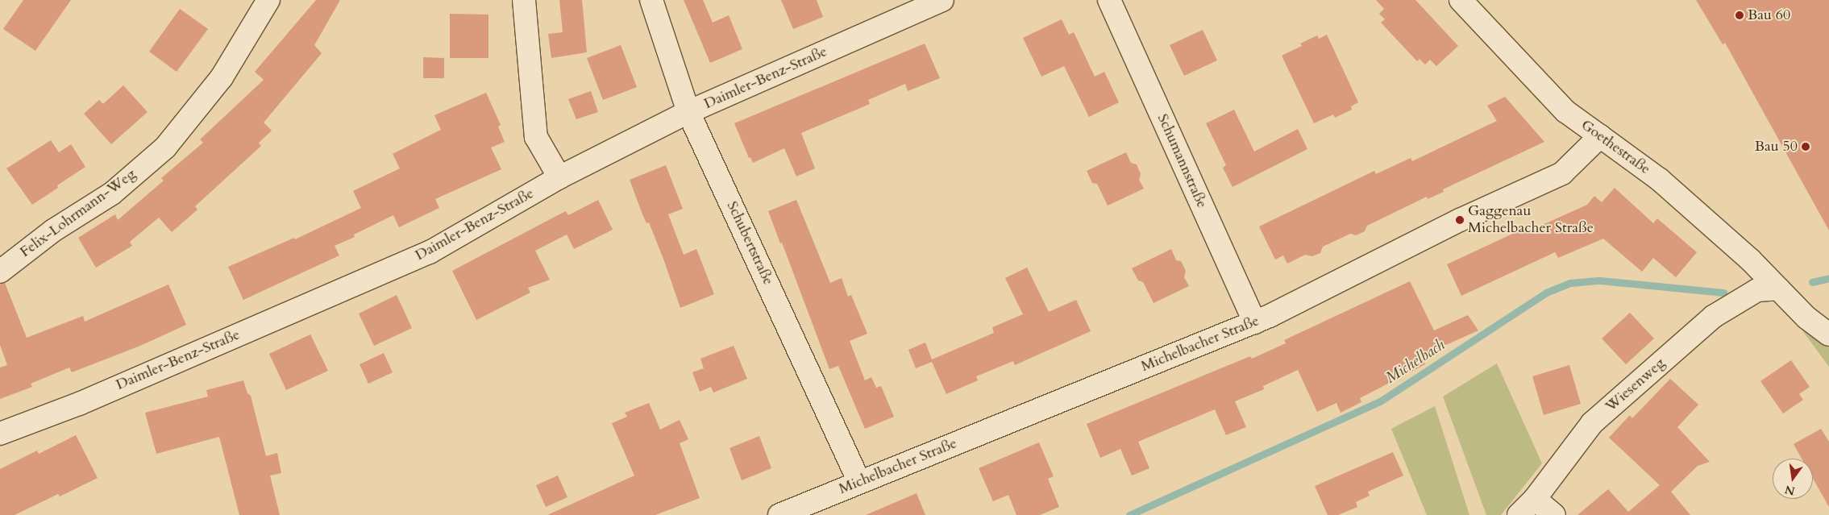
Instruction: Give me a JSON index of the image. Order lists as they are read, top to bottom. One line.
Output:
{"streets":{"street":["Daimler-Benz-Straße","Goethestraße","Schumannstraße","Felix-Lohrmann-Weg","Schubertstraße","Michelbacher Straße","Wiesenweg"]},"crossings":[["Daimler-Benz-Straße","Schubertstraße"],["Goethestraße","Michelbacher Straße"],["Goethestraße","Wiesenweg"],["Schumannstraße","Michelbacher Straße"],["Schubertstraße","Michelbacher Straße"]],"water":["Michelbach"],"places":["Bau 60","Bau 50","Gaggenau Michelbacher Straße"],"north":"bottom"}
